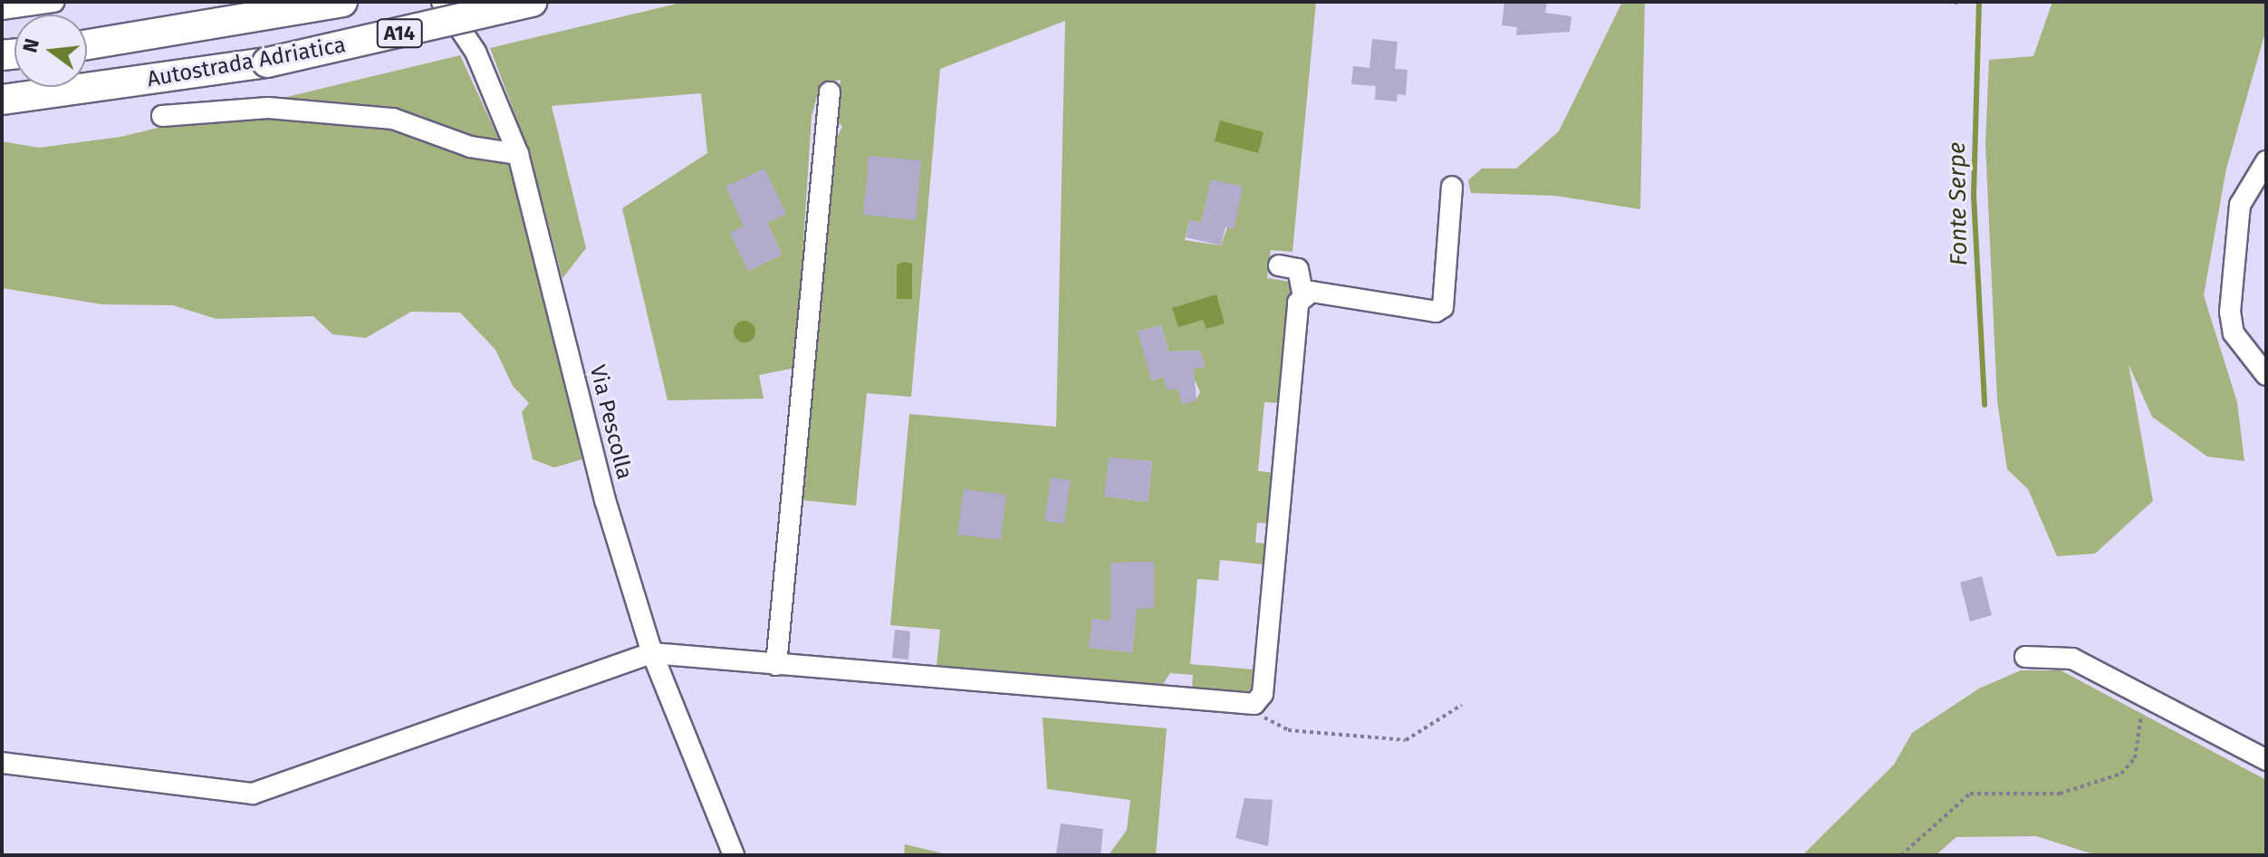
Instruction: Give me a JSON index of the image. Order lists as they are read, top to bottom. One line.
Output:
{"streets":{"highway":["A14","Autostrada Adriatica"],"street":["Via Pescolla"]},"water":["Fonte Serpe"],"north":"left"}
